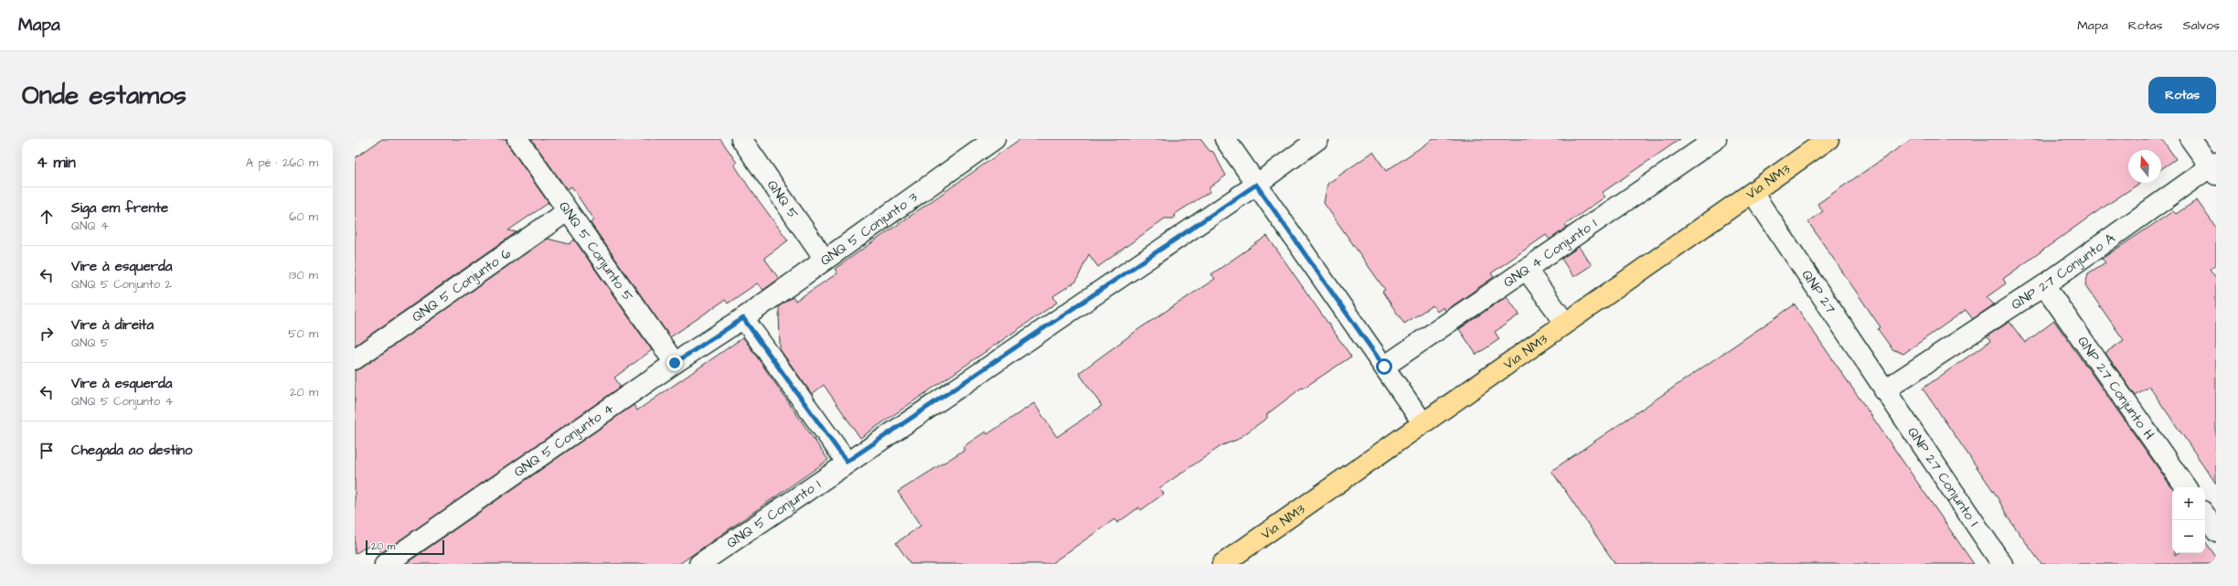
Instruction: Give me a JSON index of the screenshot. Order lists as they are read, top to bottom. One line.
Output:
{"streets":{"main road":["Via NM3"],"street":["QNQ 5","QNQ 5 Conjunto 3","QNQ 5 Conjunto 5","QNQ 4 Conjunto 1","QNP 27 Conjunto A","QNQ 5 Conjunto 6","QNP 27","QNP 27 Conjunto H","QNQ 5 Conjunto 4","QNP 27 Conjunto I","QNQ 5 Conjunto 1"]},"crossings":[["Via NM3","QNP 27"],["QNQ 5","QNQ 5 Conjunto 3"],["QNQ 5 Conjunto 3","QNQ 5 Conjunto 4"],["QNQ 5 Conjunto 5","QNQ 5 Conjunto 6"],["QNQ 5 Conjunto 5","QNQ 5 Conjunto 4"],["QNP 27 Conjunto A","QNP 27"],["QNP 27 Conjunto A","QNP 27 Conjunto H"],["QNP 27 Conjunto A","QNP 27 Conjunto I"],["QNP 27","QNP 27 Conjunto I"]],"scale_bar":"20 m","north":"top","page":{"header":"Mapa","nav":["Mapa","Rotas","Salvos"],"buttons":"Rotas","title":"Onde estamos","heading":["4 min","A pé · 260 m"],"list":[["Siga em frente","QNQ 4","60 m"],["Vire à esquerda","QNQ 5 Conjunto 2","130 m"],["Vire à direita","QNQ 5","50 m"],["Vire à esquerda","QNQ 5 Conjunto 4","20 m"],"Chegada ao destino"],"map_buttons":["+","−"],"scale":"20 m"}}
